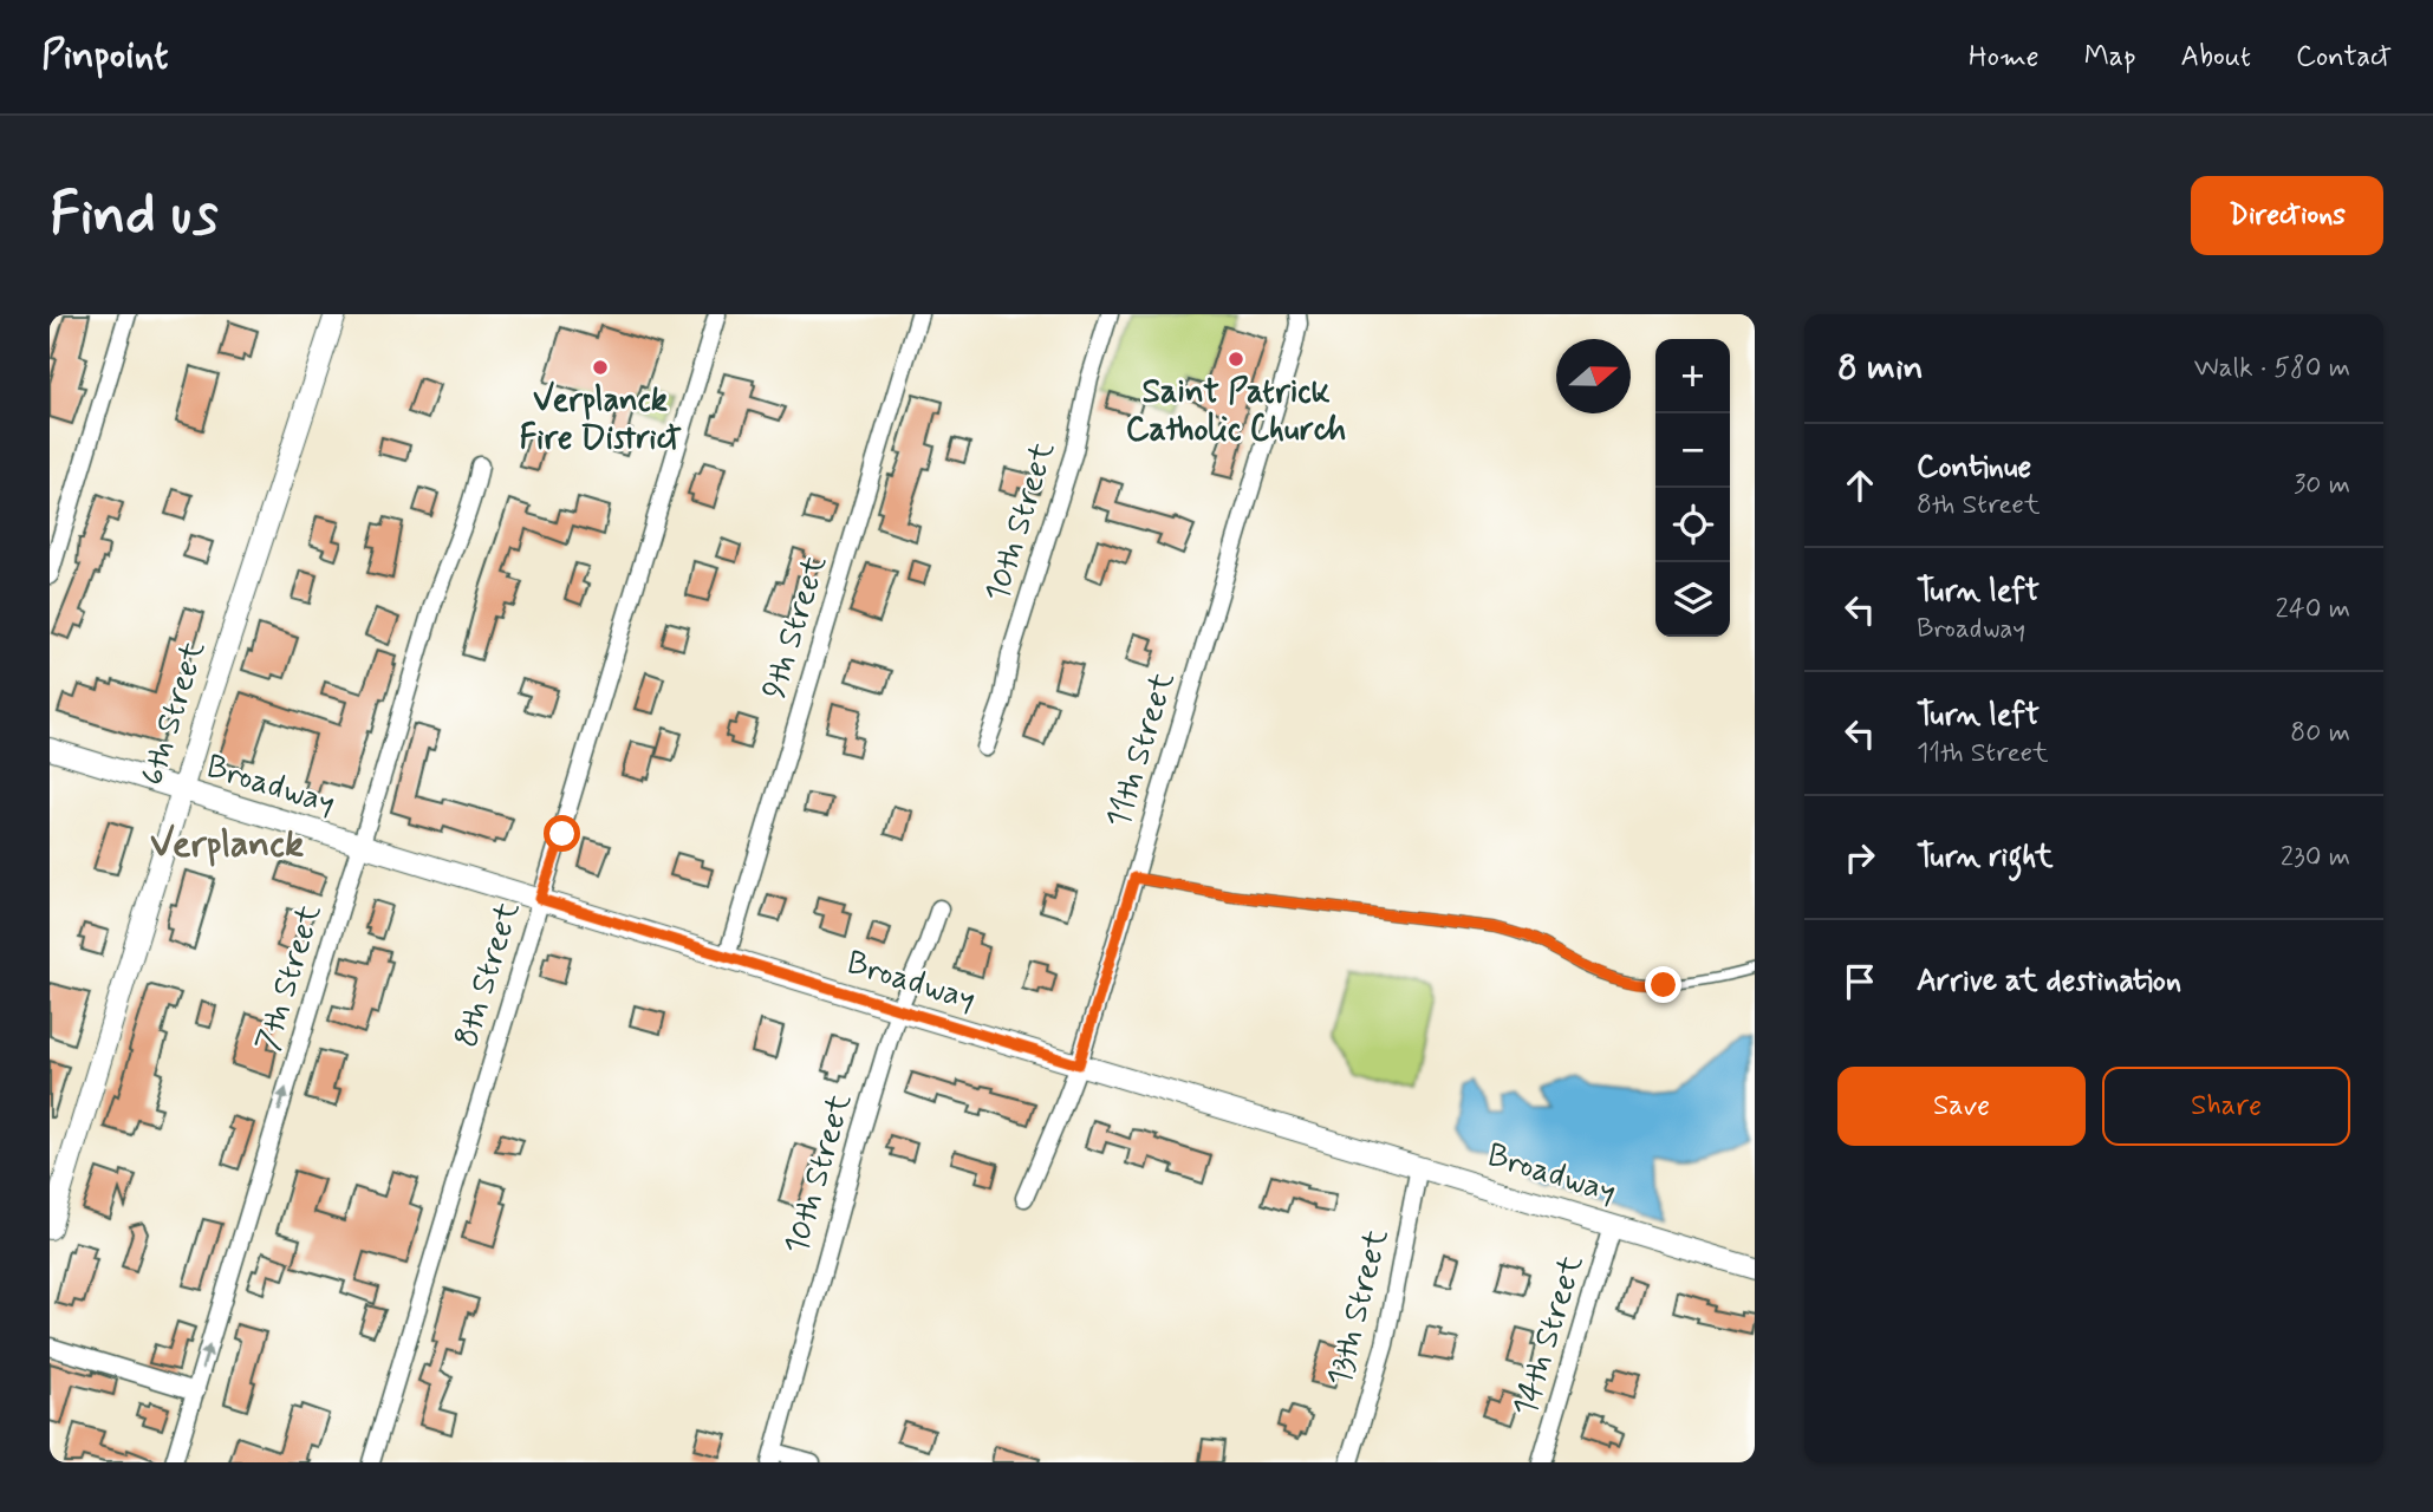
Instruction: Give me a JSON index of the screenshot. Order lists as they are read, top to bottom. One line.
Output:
{"streets":{"street":["10th Street","9th Street","6th Street","11th Street","Broadway","8th Street","7th Street","13th Street","14th Street"]},"crossings":[["10th Street","Broadway"],["9th Street","Broadway"],["6th Street","Broadway"],["11th Street","Broadway"],["Broadway","8th Street"],["Broadway","7th Street"],["Broadway","13th Street"],["Broadway","14th Street"]],"one_way":["7th Street"],"districts":["Verplanck"],"places":["Saint Patrick Catholic Church","Verplanck Fire District"],"north":"right","page":{"header":"Pinpoint","nav":["Home","Map","About","Contact"],"buttons":["Directions",["Save","Share"]],"title":"Find us","heading":["8 min","Walk · 580 m"],"map_buttons":["+","−"],"list":[["Continue","8th Street","30 m"],["Turn left","Broadway","240 m"],["Turn left","11th Street","80 m"],["Turn right","230 m"],"Arrive at destination"]}}
